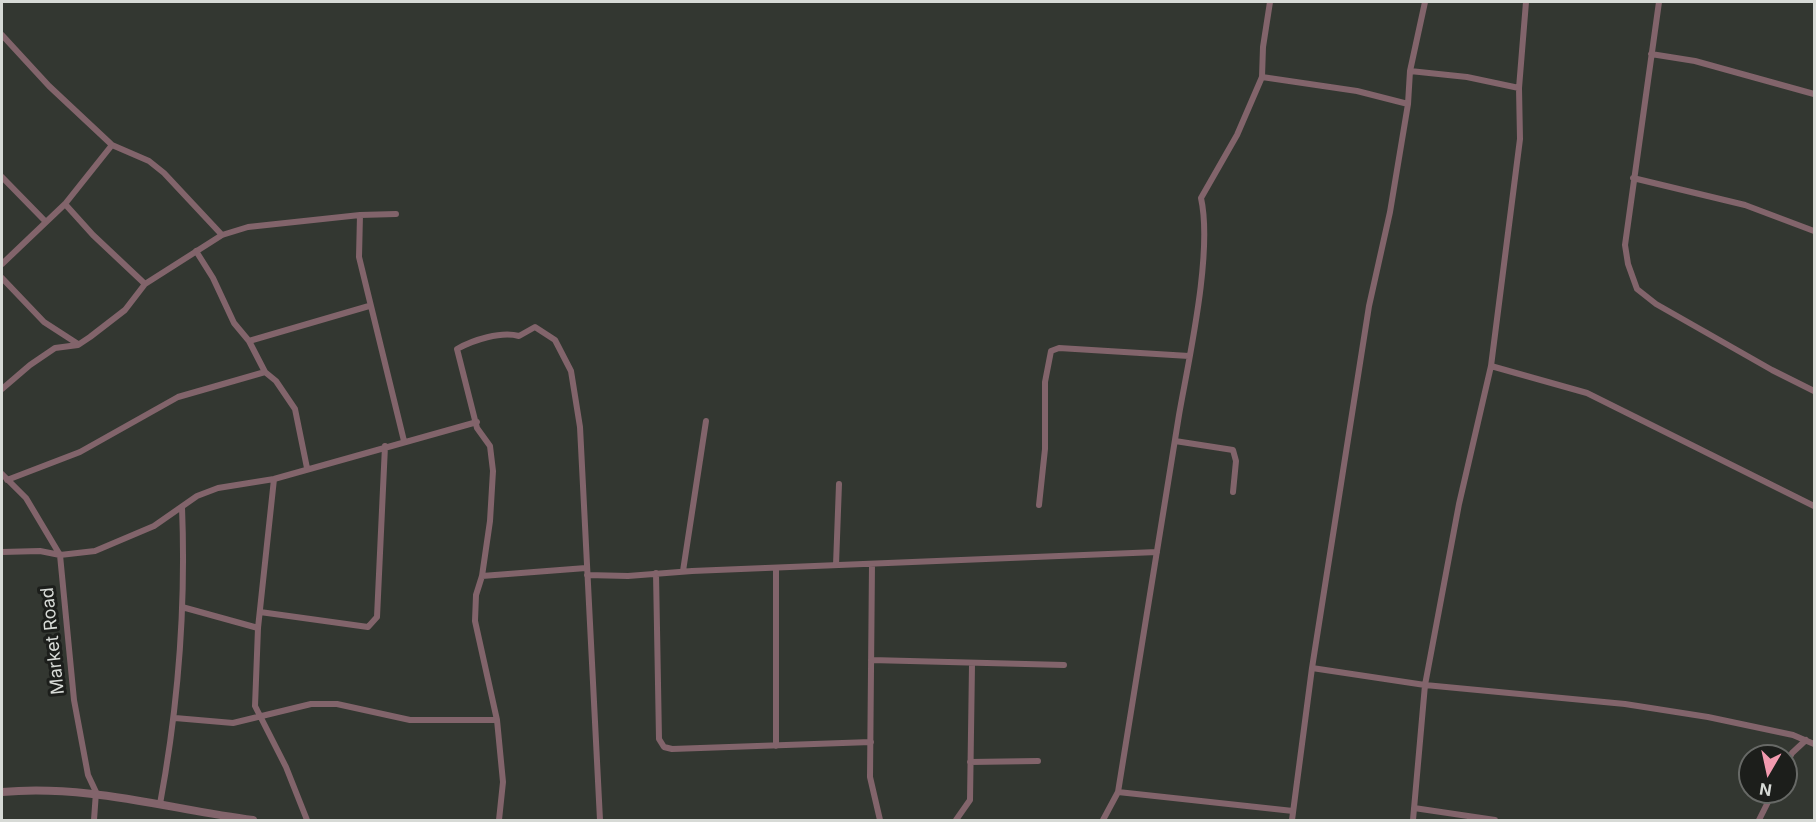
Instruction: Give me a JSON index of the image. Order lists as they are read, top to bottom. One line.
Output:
{"streets":{"street":["Market Road"]},"north":"bottom"}
